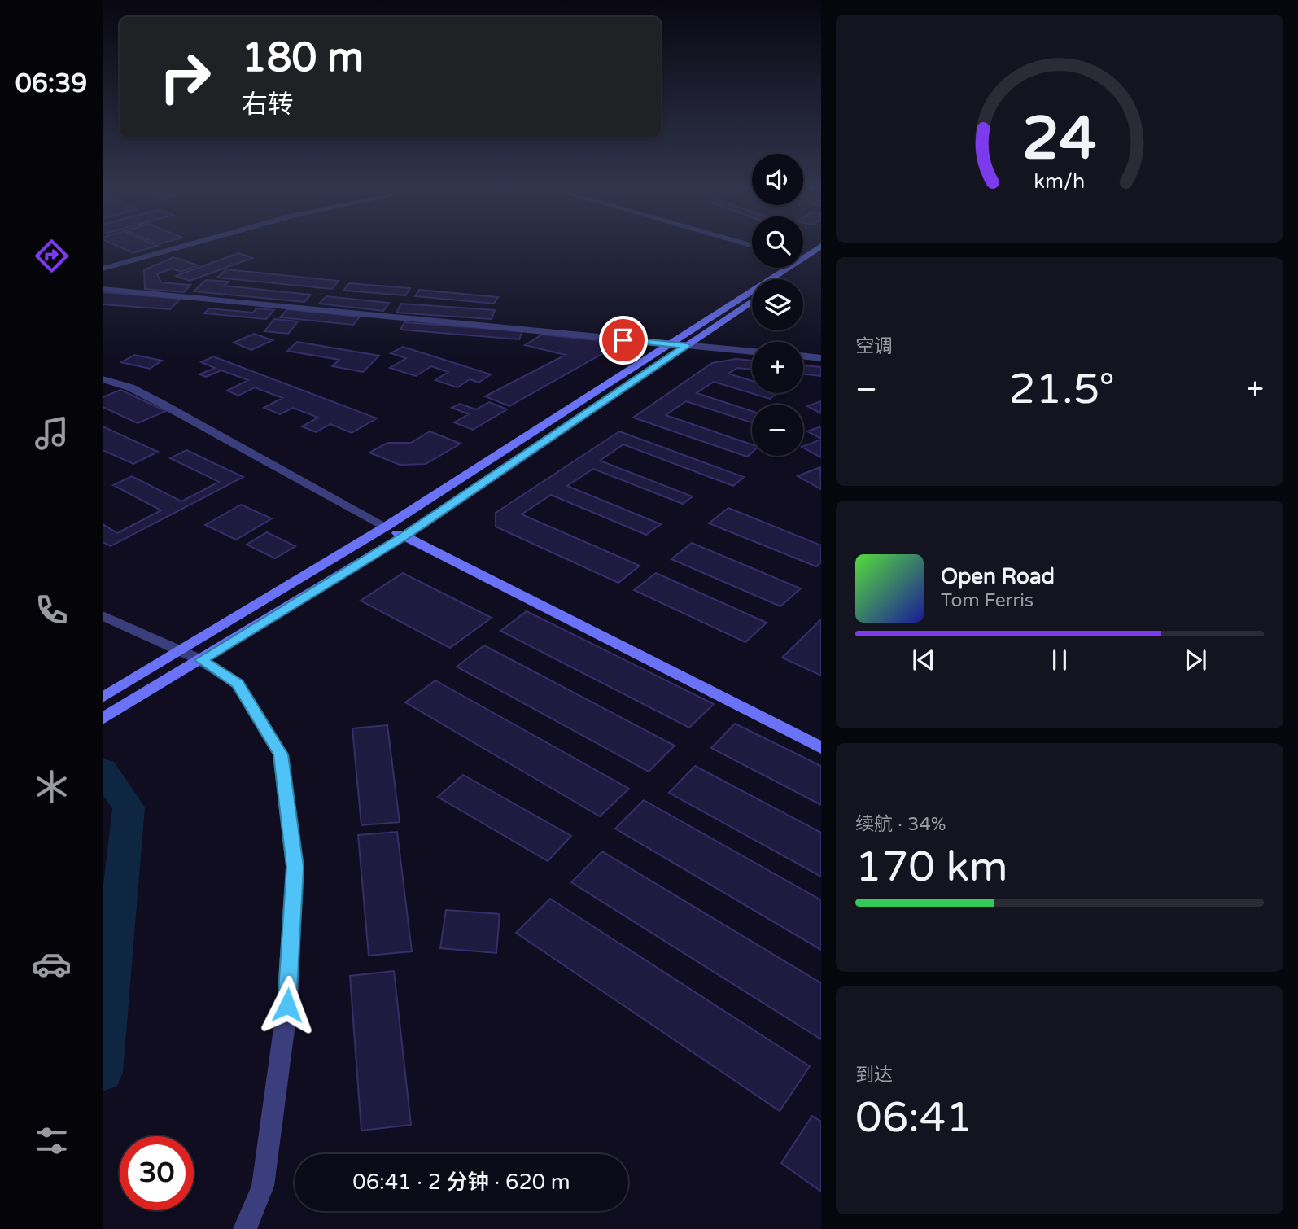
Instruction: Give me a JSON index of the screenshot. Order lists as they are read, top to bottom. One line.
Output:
{"page":{"tabs":"06:39","turn":["180 m","右转"],"map_buttons":["+","−"],"tile":["空调",["续航 · 34%","170 km"],["到达","06:41"]],"heat":["−","21.5°","+"],"song":["Open Road","Tom Ferris"],"limit":"30","trip":"06:41 · 2 分钟 · 620 m","gauge":["24","km/h"]}}
